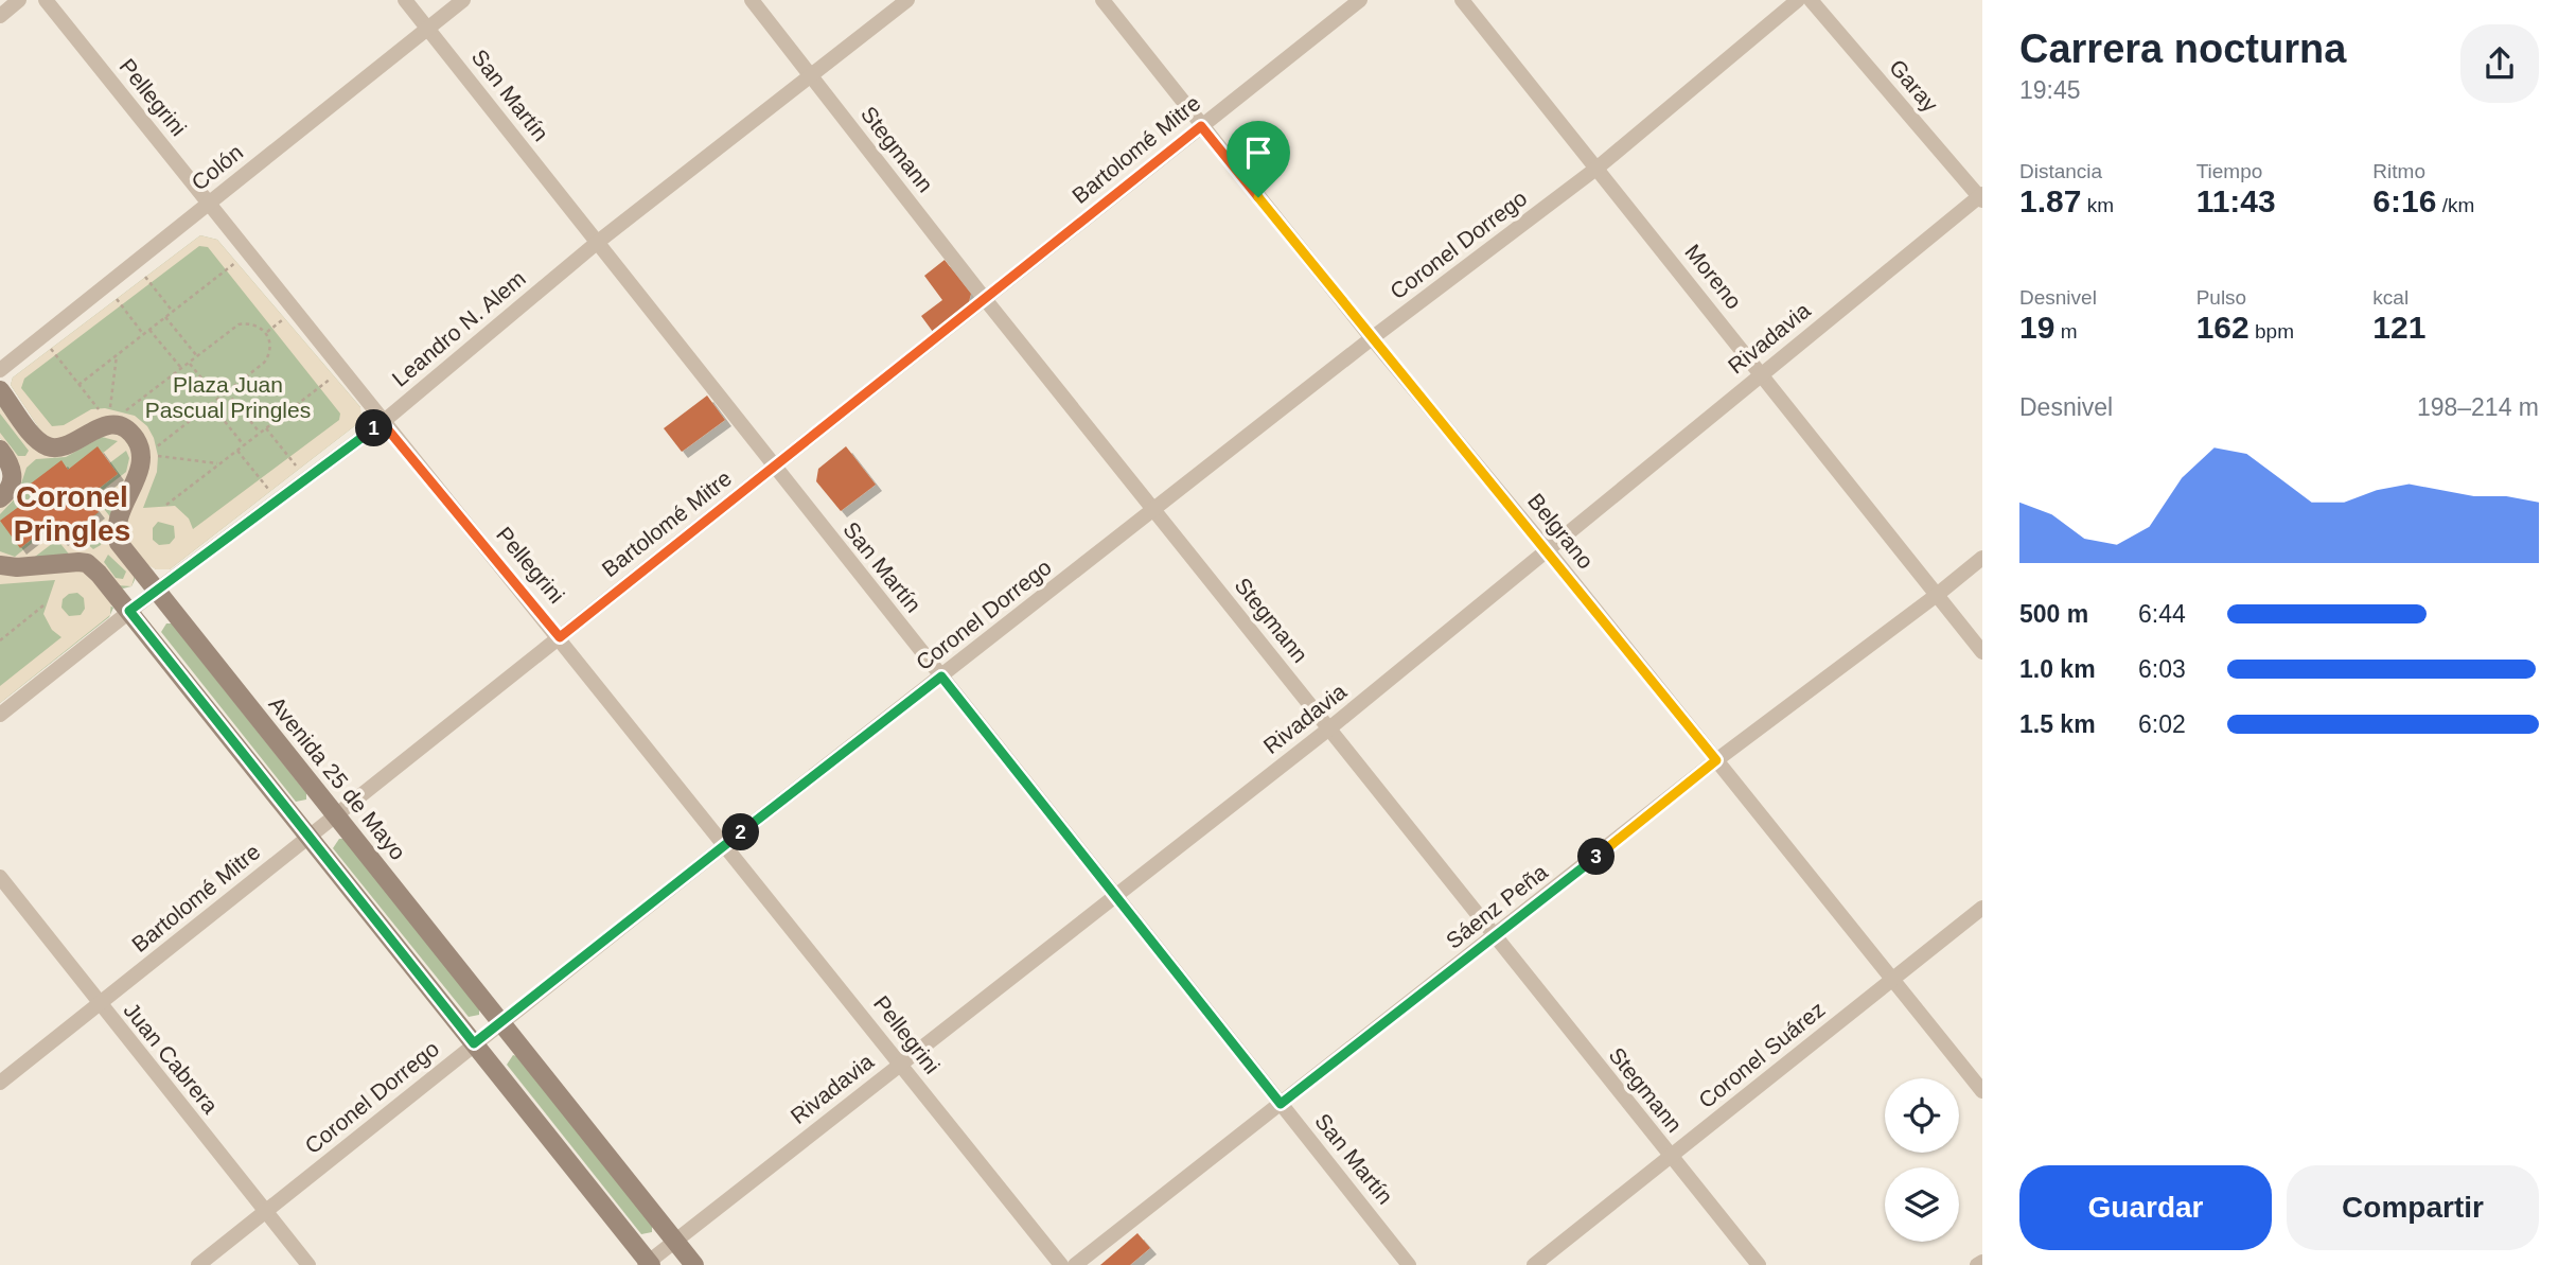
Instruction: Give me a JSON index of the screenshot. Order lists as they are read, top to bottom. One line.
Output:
{"streets":{"main road":["Avenida 25 de Mayo"],"street":["Garay","San Martín","Pellegrini","Stegmann","Bartolomé Mitre","Colón","Coronel Dorrego","Moreno","Leandro N. Alem","Rivadavia","Belgrano","Sáenz Peña","Coronel Suárez","Juan Cabrera"]},"crossings":[["Garay","Rivadavia"],["San Martín","Bartolomé Mitre"],["San Martín","Colón"],["San Martín","Coronel Dorrego"],["San Martín","Leandro N. Alem"],["San Martín","Rivadavia"],["San Martín","Sáenz Peña"],["Pellegrini","Bartolomé Mitre"],["Pellegrini","Colón"],["Pellegrini","Coronel Dorrego"],["Pellegrini","Leandro N. Alem"],["Pellegrini","Rivadavia"],["Stegmann","Bartolomé Mitre"],["Stegmann","Coronel Dorrego"],["Stegmann","Leandro N. Alem"],["Stegmann","Rivadavia"],["Stegmann","Sáenz Peña"],["Stegmann","Coronel Suárez"],["Bartolomé Mitre","Belgrano"],["Bartolomé Mitre","Avenida 25 de Mayo"],["Bartolomé Mitre","Juan Cabrera"],["Coronel Dorrego","Moreno"],["Coronel Dorrego","Belgrano"],["Coronel Dorrego","Avenida 25 de Mayo"],["Coronel Dorrego","Juan Cabrera"],["Moreno","Rivadavia"],["Moreno","Sáenz Peña"],["Leandro N. Alem","Avenida 25 de Mayo"],["Rivadavia","Belgrano"],["Rivadavia","Avenida 25 de Mayo"],["Belgrano","Sáenz Peña"],["Belgrano","Coronel Suárez"]],"districts":["Coronel Pringles"],"parks":["Plaza Juan Pascual Pringles"],"page":{"heading":["Carrera nocturna","19:45"],"stats":[["Distancia","1.87 km"],["Tiempo","11:43"],["Ritmo","6:16 /km"],["Desnivel","19 m"],["Pulso","162 bpm"],["kcal","121"]],"chart":["Desnivel","198–214 m"],"pins":["1","2","3"],"list":[{"name":"500 m","note":"6:44"},{"name":"1.0 km","note":"6:03"},{"name":"1.5 km","note":"6:02"}],"buttons":["Guardar","Compartir"]}}
